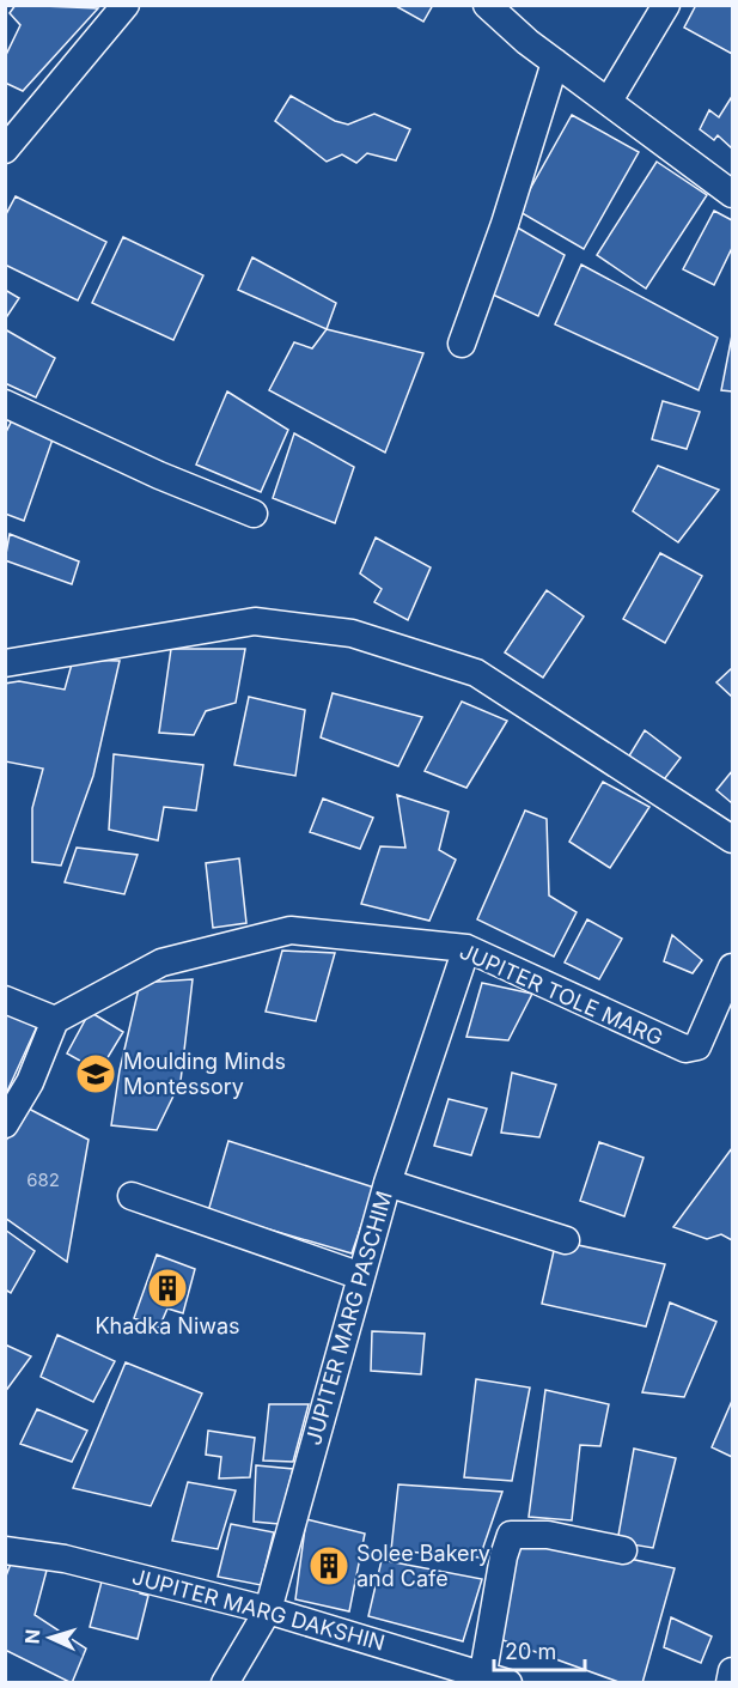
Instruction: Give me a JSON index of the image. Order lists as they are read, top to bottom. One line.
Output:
{"streets":{"street":["JUPITER TOLE MARG","JUPITER MARG PASCHIM","JUPITER MARG DAKSHIN"]},"crossings":[["JUPITER TOLE MARG","JUPITER MARG PASCHIM"],["JUPITER MARG PASCHIM","JUPITER MARG DAKSHIN"]],"places":{"school or university":["Moulding Minds Montessory"],"building":["Khadka Niwas","Solee Bakery and Cafe"]},"house_numbers":["682"],"scale_bar":"20 m","north":"left"}
